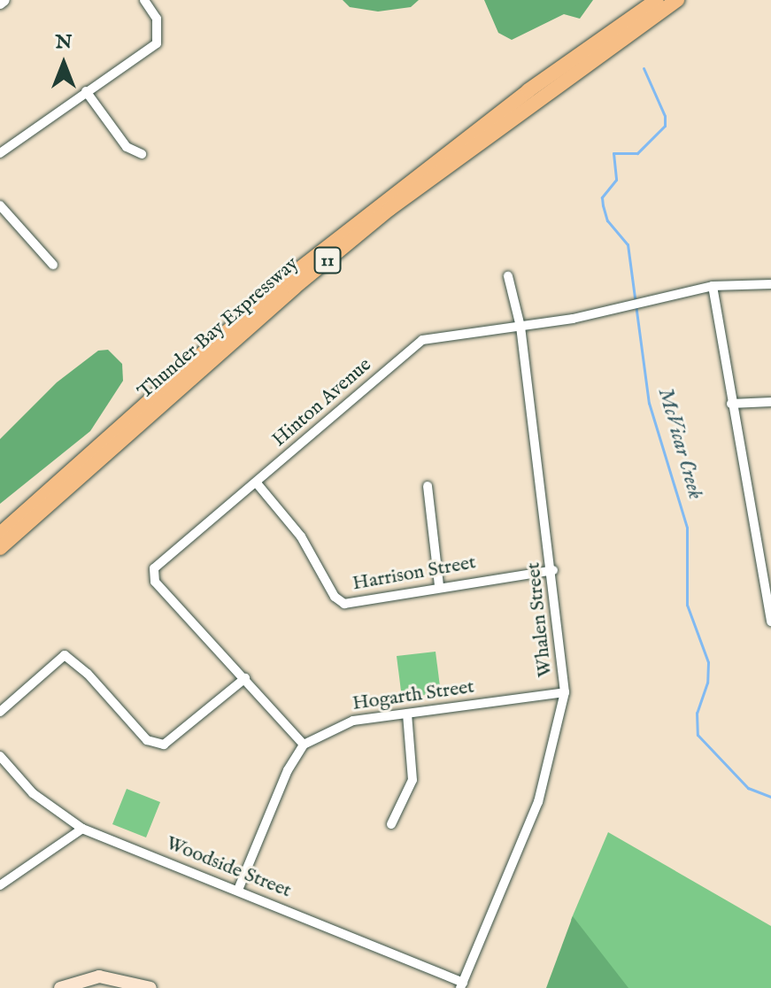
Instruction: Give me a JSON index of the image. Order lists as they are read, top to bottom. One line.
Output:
{"streets":{"highway":["11","Thunder Bay Expressway"],"street":["Hinton Avenue","Harrison Street","Whalen Street","Hogarth Street","Woodside Street"]},"crossings":[["Hinton Avenue","Harrison Street"],["Hinton Avenue","Whalen Street"],["Hinton Avenue","Hogarth Street"],["Harrison Street","Whalen Street"],["Whalen Street","Hogarth Street"],["Whalen Street","Woodside Street"]],"water":["McVicar Creek"],"north":"top"}
